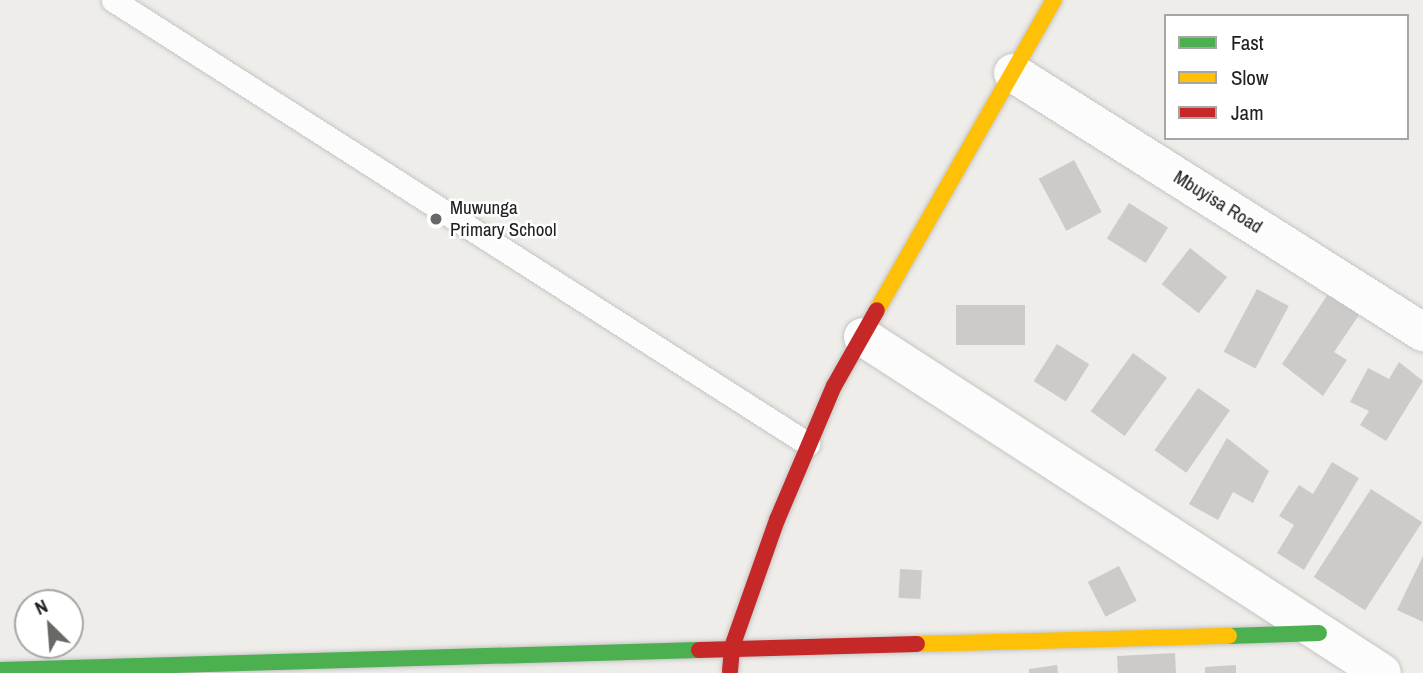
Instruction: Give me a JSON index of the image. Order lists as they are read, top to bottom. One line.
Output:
{"streets":{"street":["Mbuyisa Road"]},"places":["Muwunga Primary School"],"legend":["Fast","Slow","Jam"],"north":"top left"}
